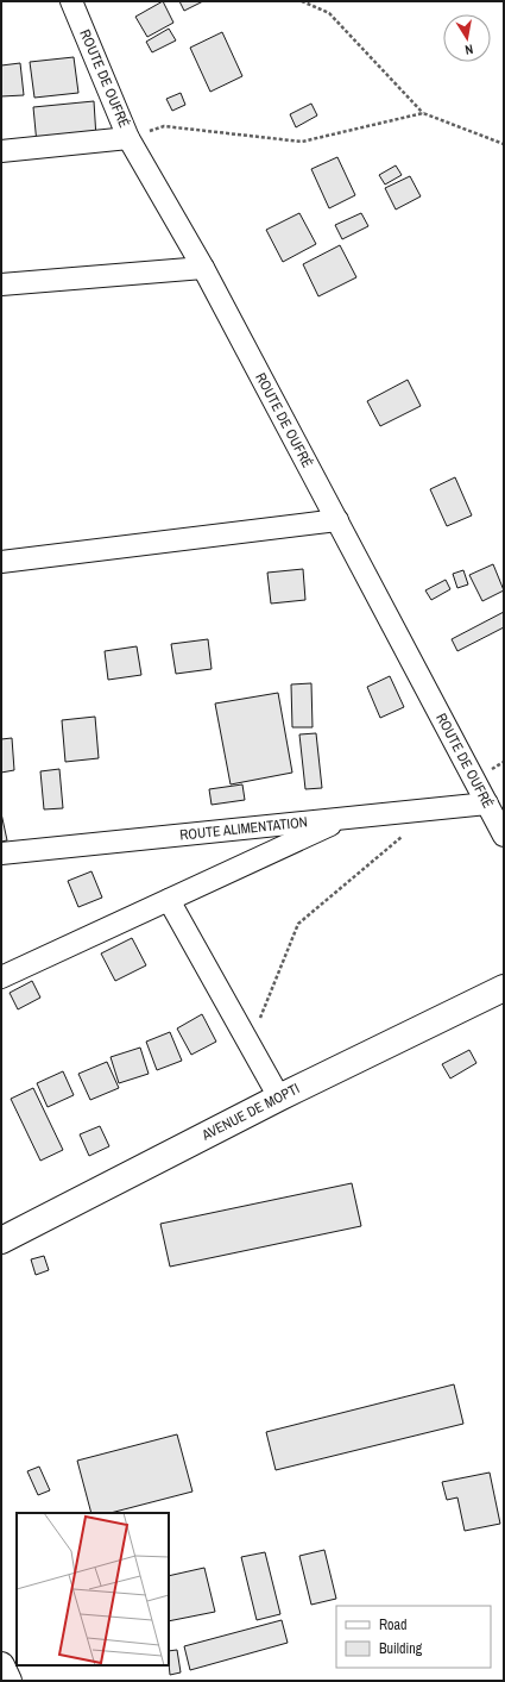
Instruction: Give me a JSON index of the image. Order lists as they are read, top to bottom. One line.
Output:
{"streets":{"street":["ROUTE DE OUFRÉ","ROUTE ALIMENTATION","AVENUE DE MOPTI"]},"crossings":[["ROUTE DE OUFRÉ","ROUTE ALIMENTATION"]],"legend":["Road","Building"],"north":"bottom"}
